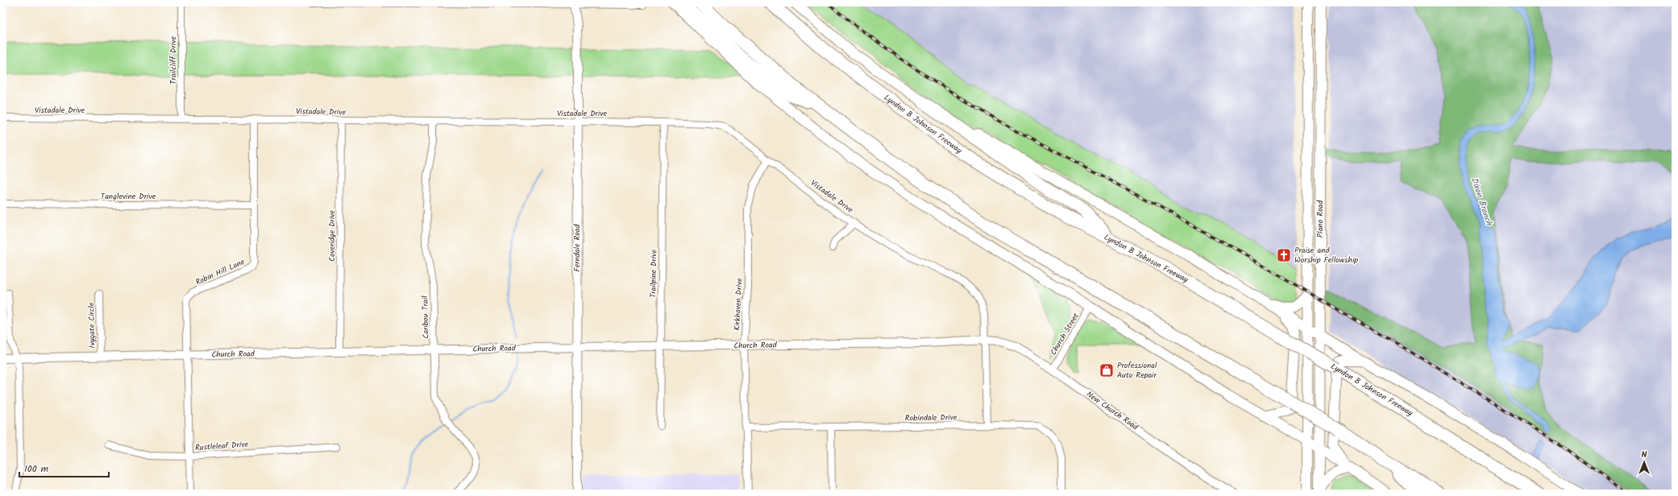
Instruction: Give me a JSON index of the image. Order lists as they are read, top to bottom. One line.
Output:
{"streets":{"highway":["Lyndon B Johnson Freeway"],"main road":["Plano Road"],"street":["Trailcliff Drive","Vistadale Drive","Tanglevine Drive","Coveridge Drive","Ferndale Road","Robin Hill Lane","Trailpine Drive","Kirkhaven Drive","Caribou Trail","Ivygate Circle","Church Street","Church Road","New Church Road","Robindale Drive","Rustleleaf Drive"]},"crossings":[["Trailcliff Drive","Vistadale Drive"],["Vistadale Drive","Coveridge Drive"],["Vistadale Drive","Ferndale Road"],["Vistadale Drive","Robin Hill Lane"],["Vistadale Drive","Trailpine Drive"],["Vistadale Drive","Kirkhaven Drive"],["Vistadale Drive","Caribou Trail"],["Vistadale Drive","Church Road"],["Vistadale Drive","New Church Road"],["Vistadale Drive","Robindale Drive"],["Tanglevine Drive","Robin Hill Lane"],["Coveridge Drive","Church Road"],["Ferndale Road","Church Road"],["Robin Hill Lane","Church Road"],["Robin Hill Lane","Rustleleaf Drive"],["Trailpine Drive","Church Road"],["Kirkhaven Drive","Church Road"],["Kirkhaven Drive","Robindale Drive"],["Caribou Trail","Church Road"],["Ivygate Circle","Church Road"],["Church Street","New Church Road"],["Church Road","New Church Road"]],"water":["Dixon Branch"],"places":{"church":["Praise and Worship Fellowship"],"shop":["Professional Auto Repair"]},"scale_bar":"100 m","north":"top"}
